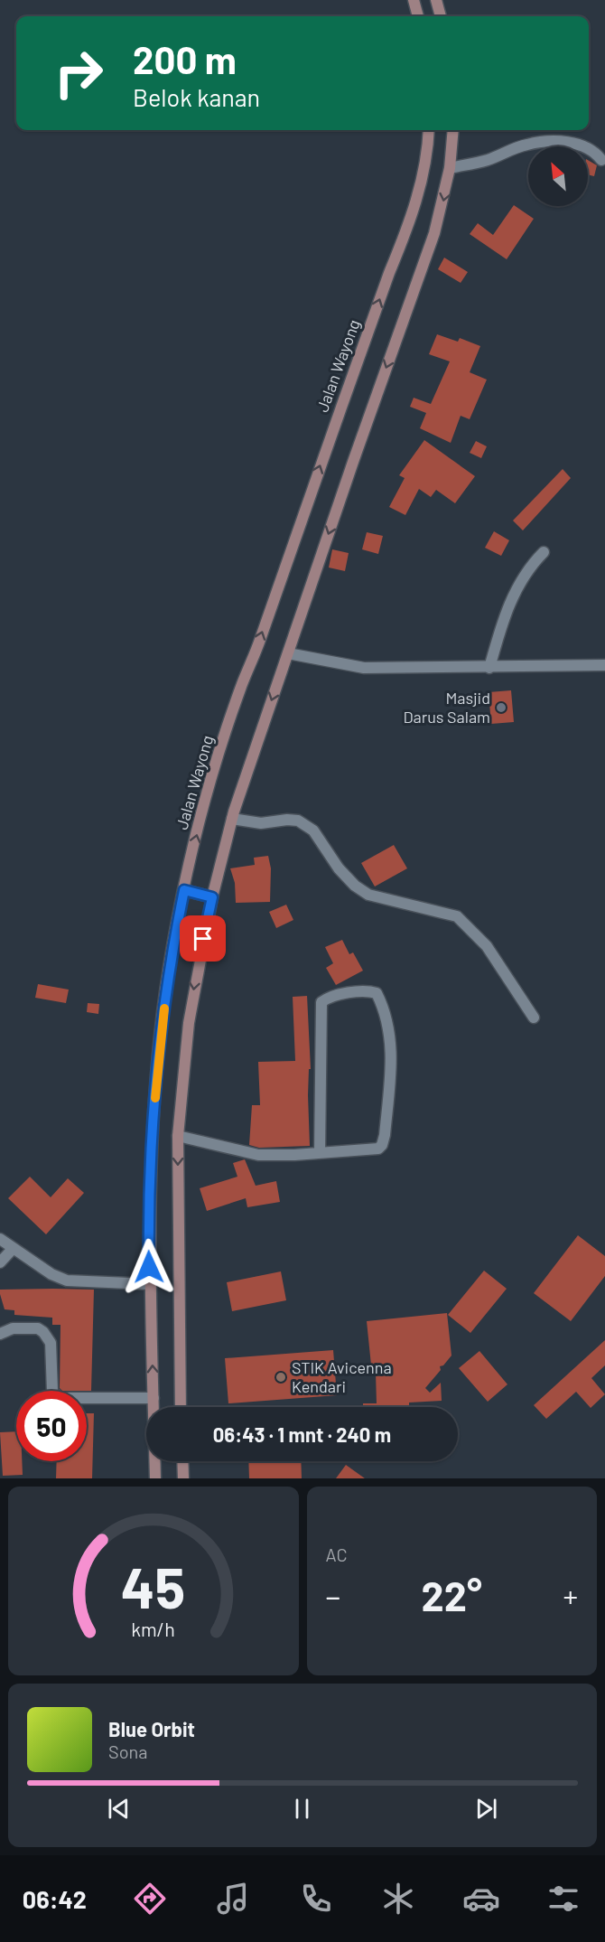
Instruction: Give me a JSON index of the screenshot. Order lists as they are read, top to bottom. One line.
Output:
{"streets":{"main road":["Jalan Wayong"]},"places":["Masjid Darus Salam","STIK Avicenna Kendari"],"north":"top left","page":{"turn":["200 m","Belok kanan"],"limit":"50","trip":"06:43 · 1 mnt · 240 m","tile":"AC","heat":["−","22°","+"],"song":["Blue Orbit","Sona"],"tabs":"06:42","gauge":["45","km/h"]}}
